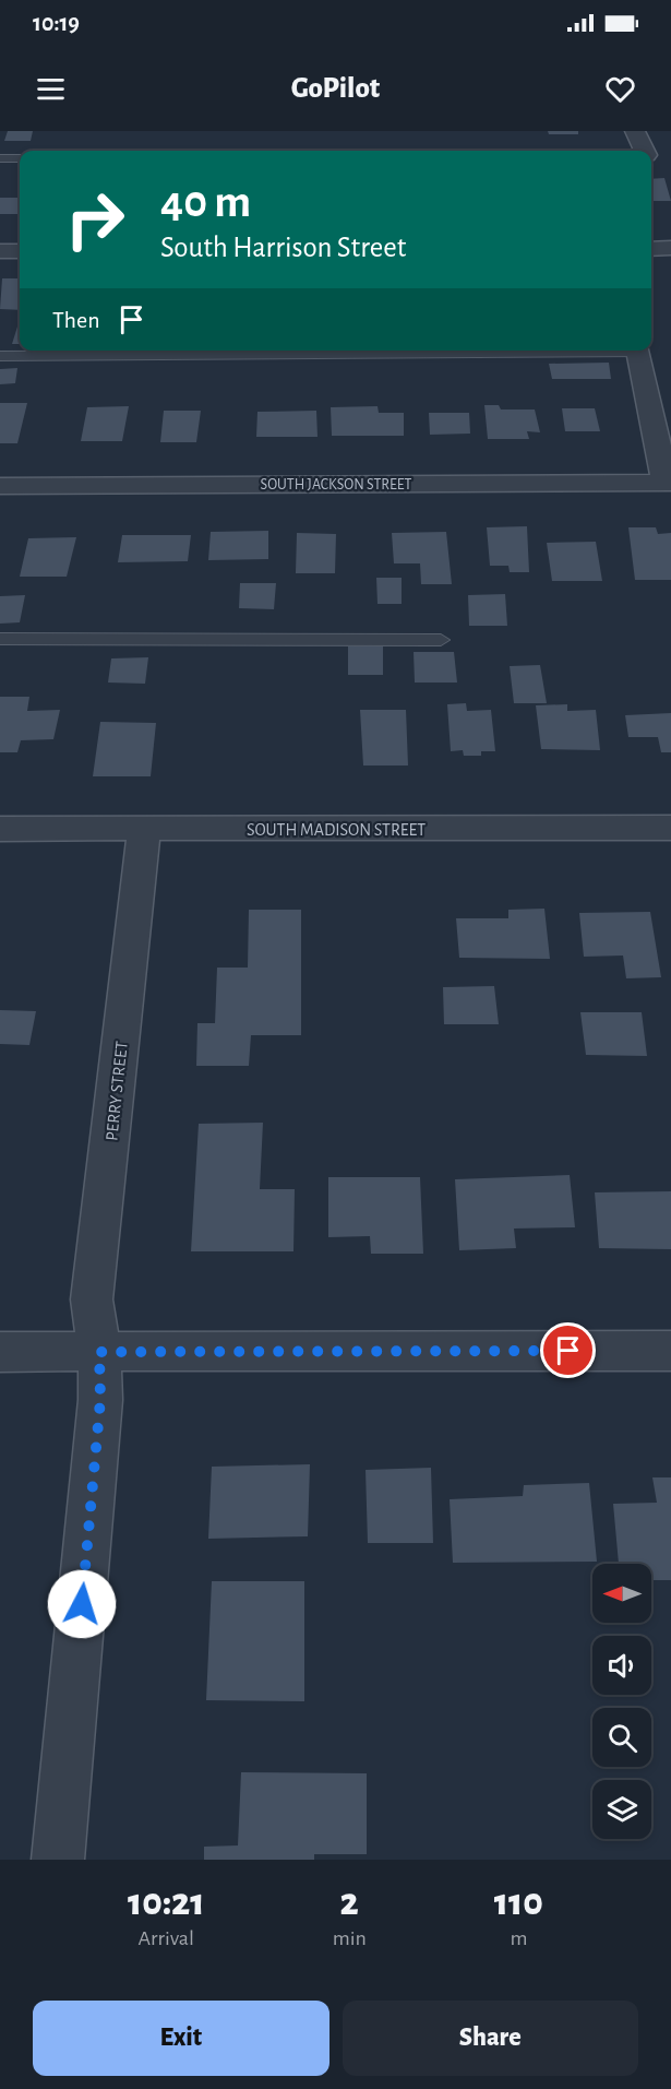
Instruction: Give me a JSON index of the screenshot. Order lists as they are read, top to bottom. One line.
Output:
{"streets":{"street":["SOUTH JACKSON STREET","SOUTH MADISON STREET","PERRY STREET"]},"crossings":[["SOUTH MADISON STREET","PERRY STREET"]],"north":"left","page":{"status":"10:19","header":"GoPilot","turn":["40 m","South Harrison Street"],"then":"Then","eta":["10:21","Arrival","2","min","110","m"],"buttons":["Exit","Share"]}}
